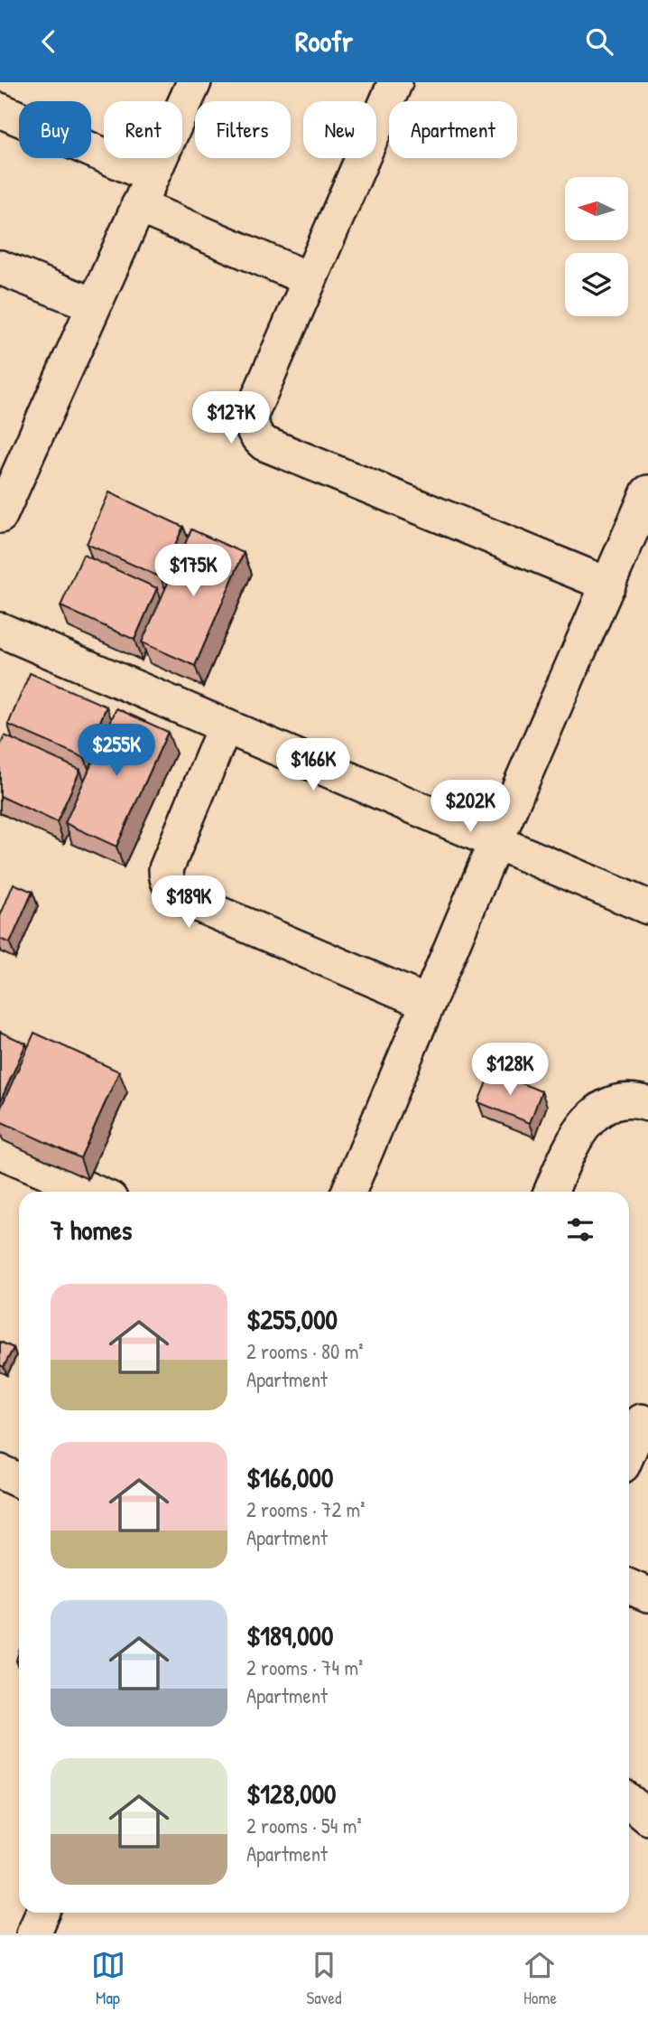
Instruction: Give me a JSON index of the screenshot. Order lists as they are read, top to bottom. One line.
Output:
{"north":"left","page":{"header":"Roofr","chip":["Buy","Rent","Filters","New","Apartment"],"price":["$127K","$175K","$255K","$166K","$202K","$189K","$128K"],"heading":"7 homes","list":[{"name":"$255,000","note":"2 rooms · 80 m² · Apartment"},{"name":"$166,000","note":"2 rooms · 72 m² · Apartment"},{"name":"$189,000","note":"2 rooms · 74 m² · Apartment"},{"name":"$128,000","note":"2 rooms · 54 m² · Apartment"}],"tabs":["Map","Saved","Home"]}}
